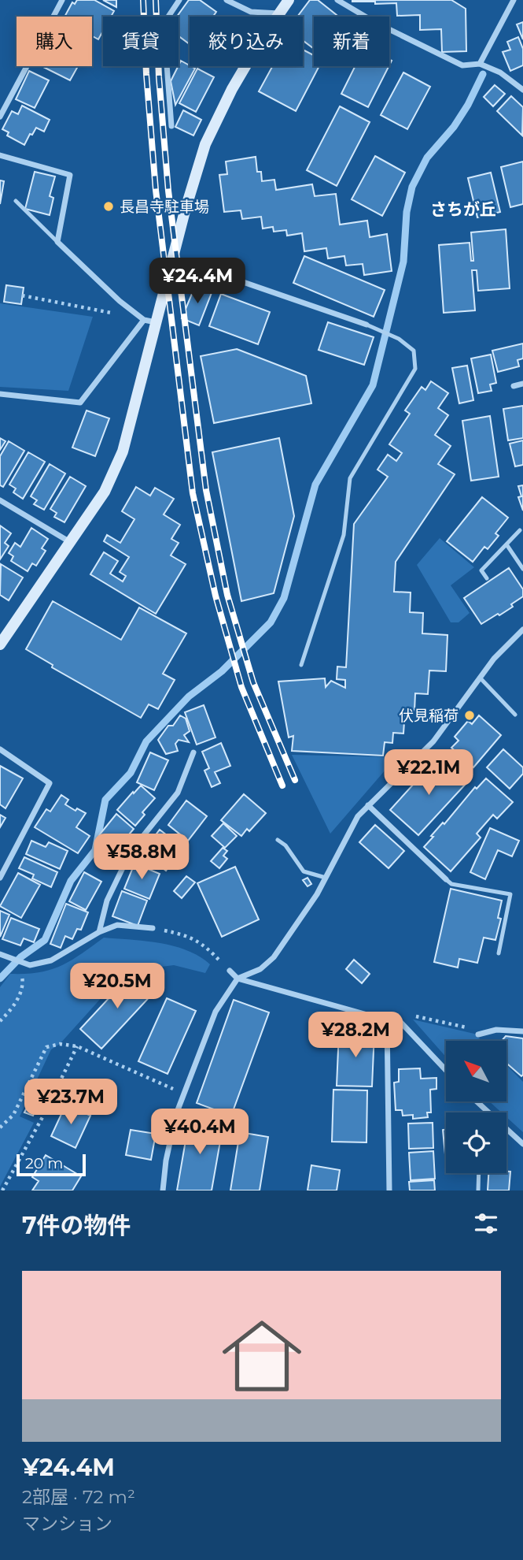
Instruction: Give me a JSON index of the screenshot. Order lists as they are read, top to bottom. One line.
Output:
{"districts":["さちが丘"],"places":["長昌寺駐車場","伏見稲荷"],"scale_bar":"20 m","north":"top left","page":{"chip":["購入","賃貸","絞り込み","新着"],"price":["¥24.4M","¥22.1M","¥58.8M","¥20.5M","¥28.2M","¥23.7M","¥40.4M"],"scale":"20 m","heading":"7件の物件","list":[{"name":"¥24.4M","note":"2部屋 · 72 m² · マンション"}]}}
